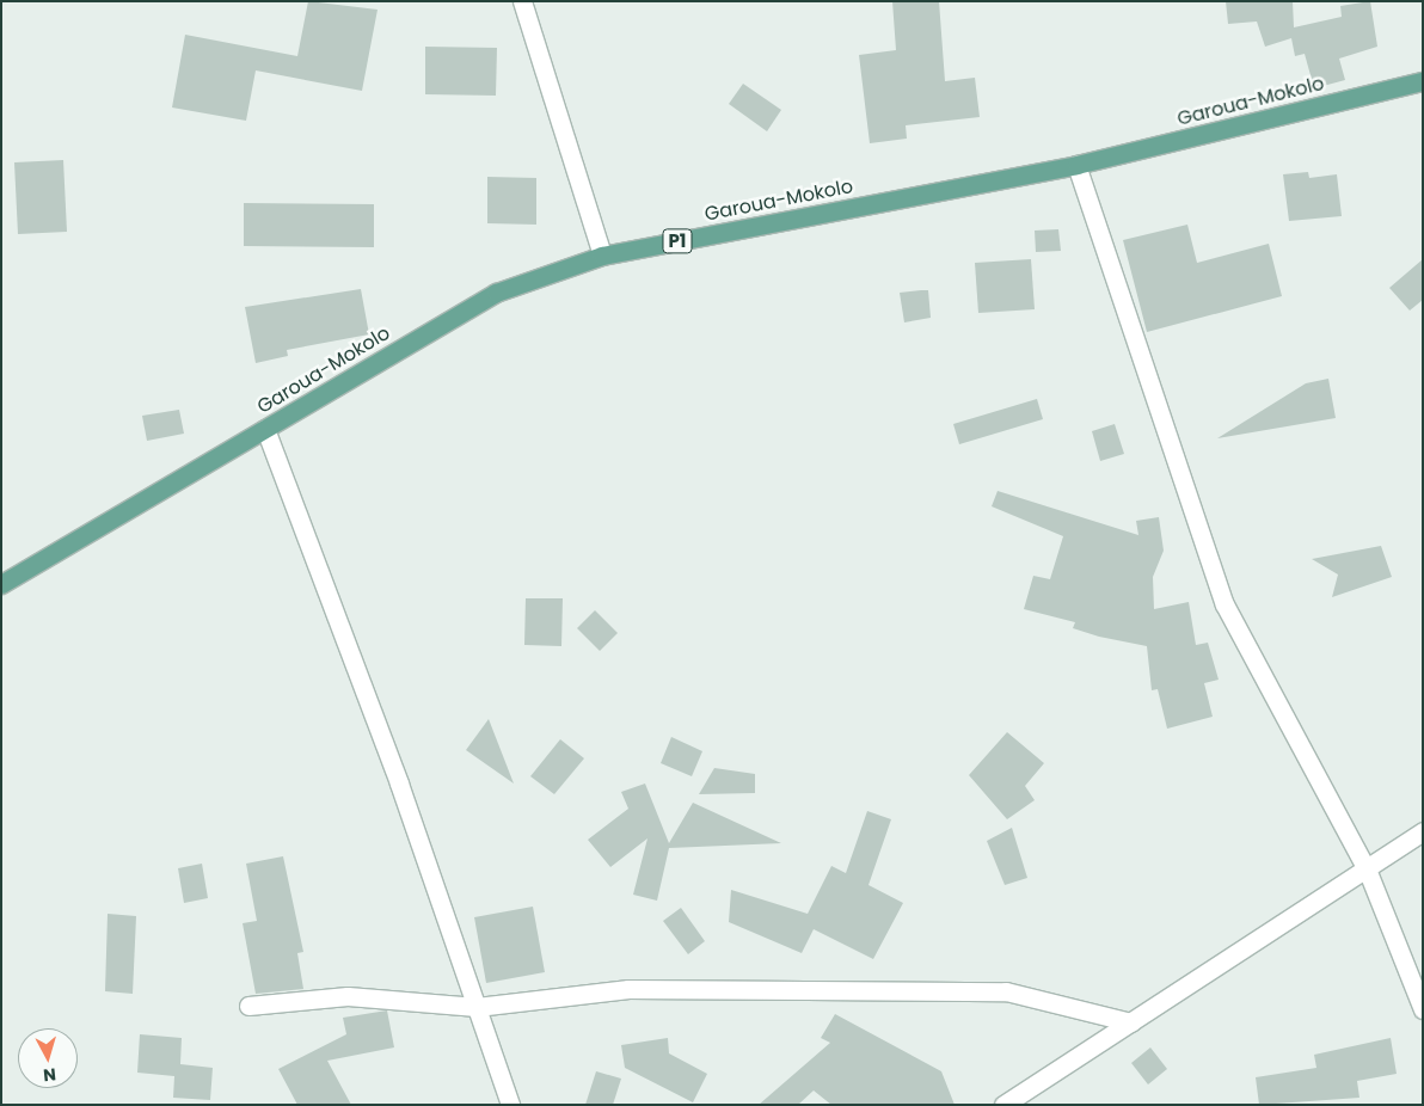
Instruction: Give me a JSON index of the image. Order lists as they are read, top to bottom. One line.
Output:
{"streets":{"main road":["Garoua-Mokolo","P1"]},"north":"bottom"}
